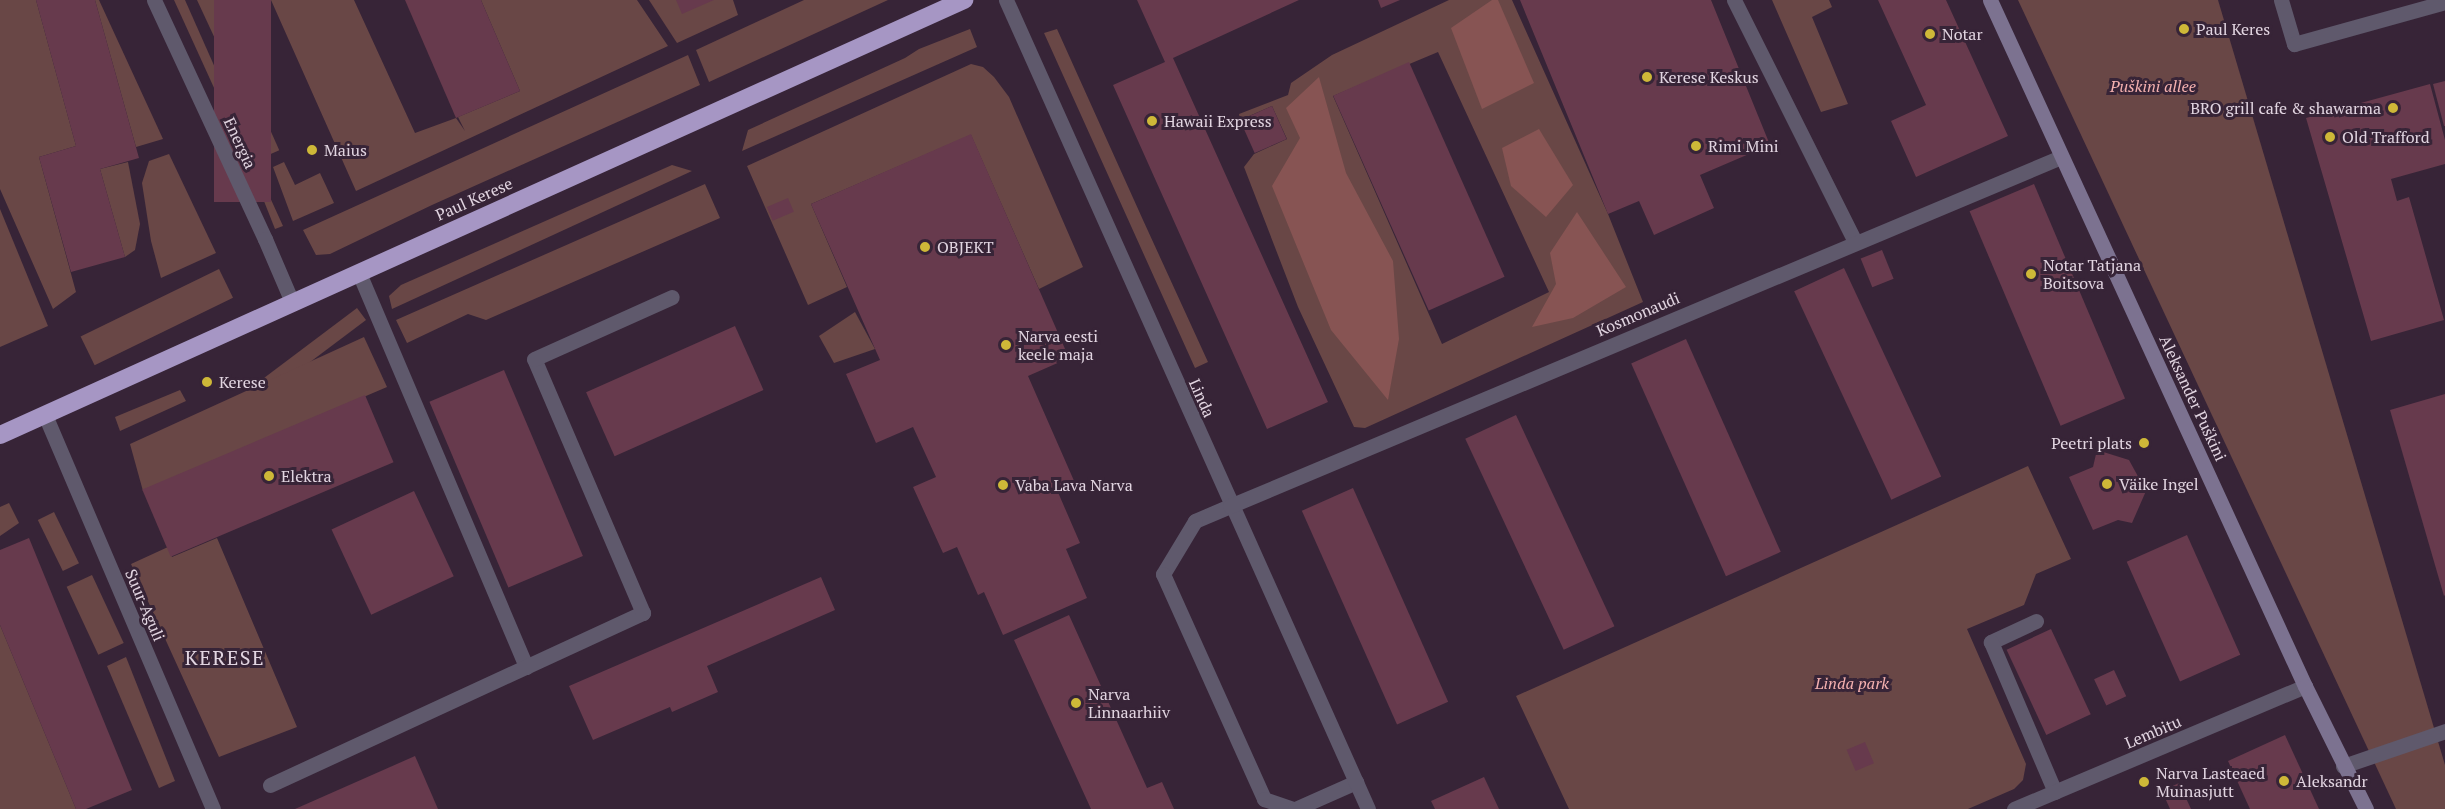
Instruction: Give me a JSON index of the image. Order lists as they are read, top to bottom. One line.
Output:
{"streets":{"highway":["Paul Kerese"],"street":["Energia","Kosmonaudi","Linda","Aleksander Puškini","Suur-Aguli","Lembitu"]},"crossings":[["Energia","Paul Kerese"],["Paul Kerese","Suur-Aguli"],["Kosmonaudi","Linda"],["Kosmonaudi","Aleksander Puškini"],["Aleksander Puškini","Lembitu"]],"districts":["KERESE"],"parks":["Puškini allee","Linda park"],"places":["Paul Keres","Notar","Kerese Keskus","BRO grill cafe & shawarma","Hawaii Express","Old Trafford","Rimi Mini","Maius","OBJEKT","Notar Tatjana Boitsova","Narva eesti keele maja","Kerese","Peetri plats","Elektra","Väike Ingel","Vaba Lava Narva","Narva Linnaarhiiv","Aleksandr","Narva Lasteaed Muinasjutt"]}
